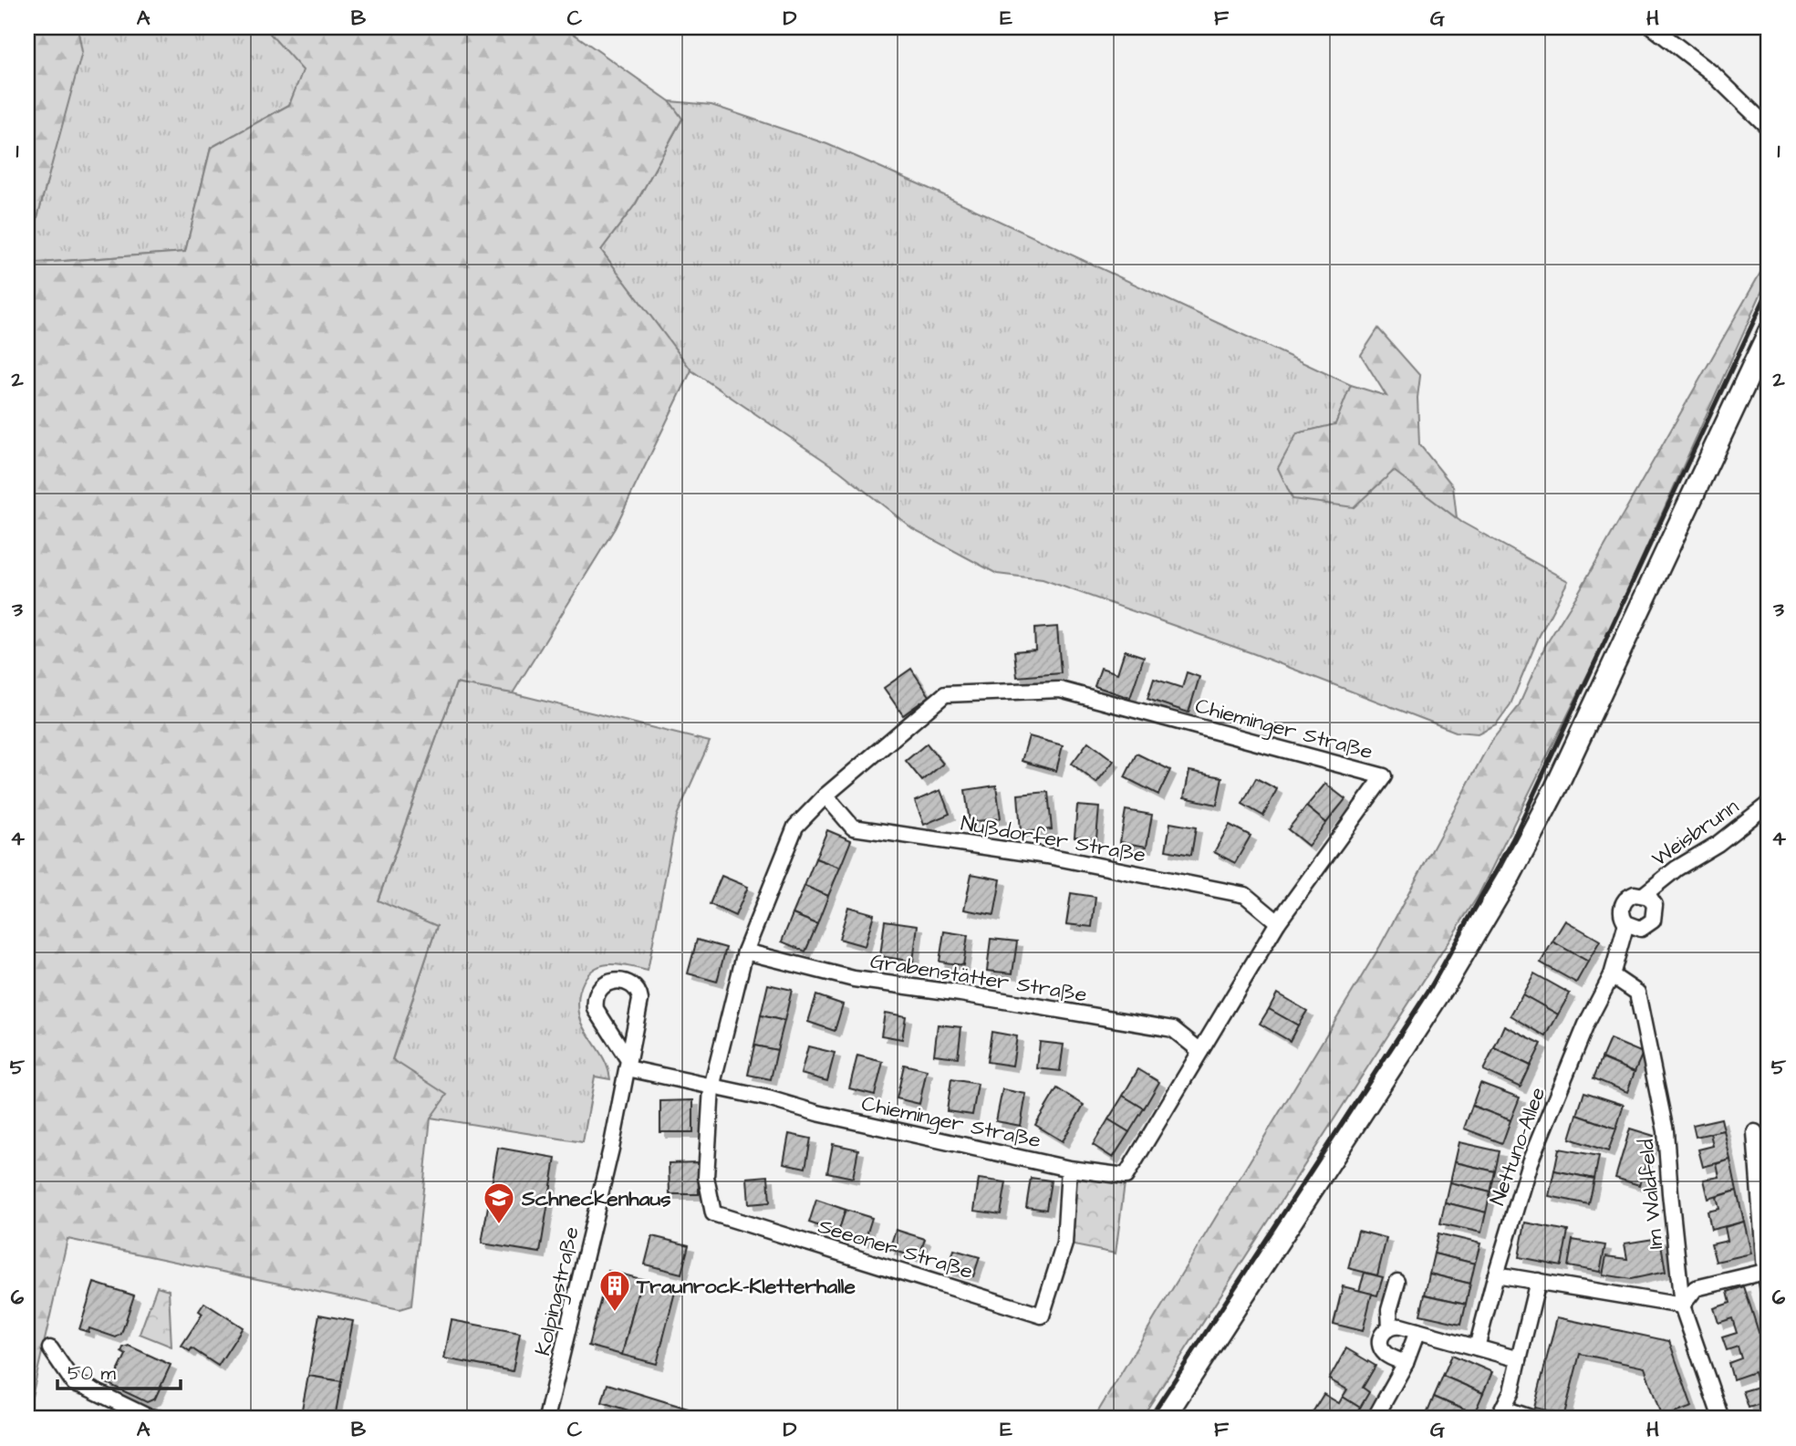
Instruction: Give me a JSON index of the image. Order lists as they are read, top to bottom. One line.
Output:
{"streets":{"street":["Chieminger Straße","Weisbrunn","Nußdorfer Straße","Grabenstätter Straße","Nettuno-Allee","Im Waldfeld","Seeoner Straße","Kolpingstraße"]},"crossings":[["Chieminger Straße","Nußdorfer Straße"],["Chieminger Straße","Grabenstätter Straße"],["Chieminger Straße","Seeoner Straße"],["Chieminger Straße","Kolpingstraße"],["Weisbrunn","Nettuno-Allee"],["Nettuno-Allee","Im Waldfeld"]],"places":{"school or university":["Schneckenhaus"],"building":["Traunrock-Kletterhalle"]},"scale_bar":"50 m","grid":{"columns":["A","B","C","D","E","F","G","H"],"rows":["1","2","3","4","5","6"]}}
